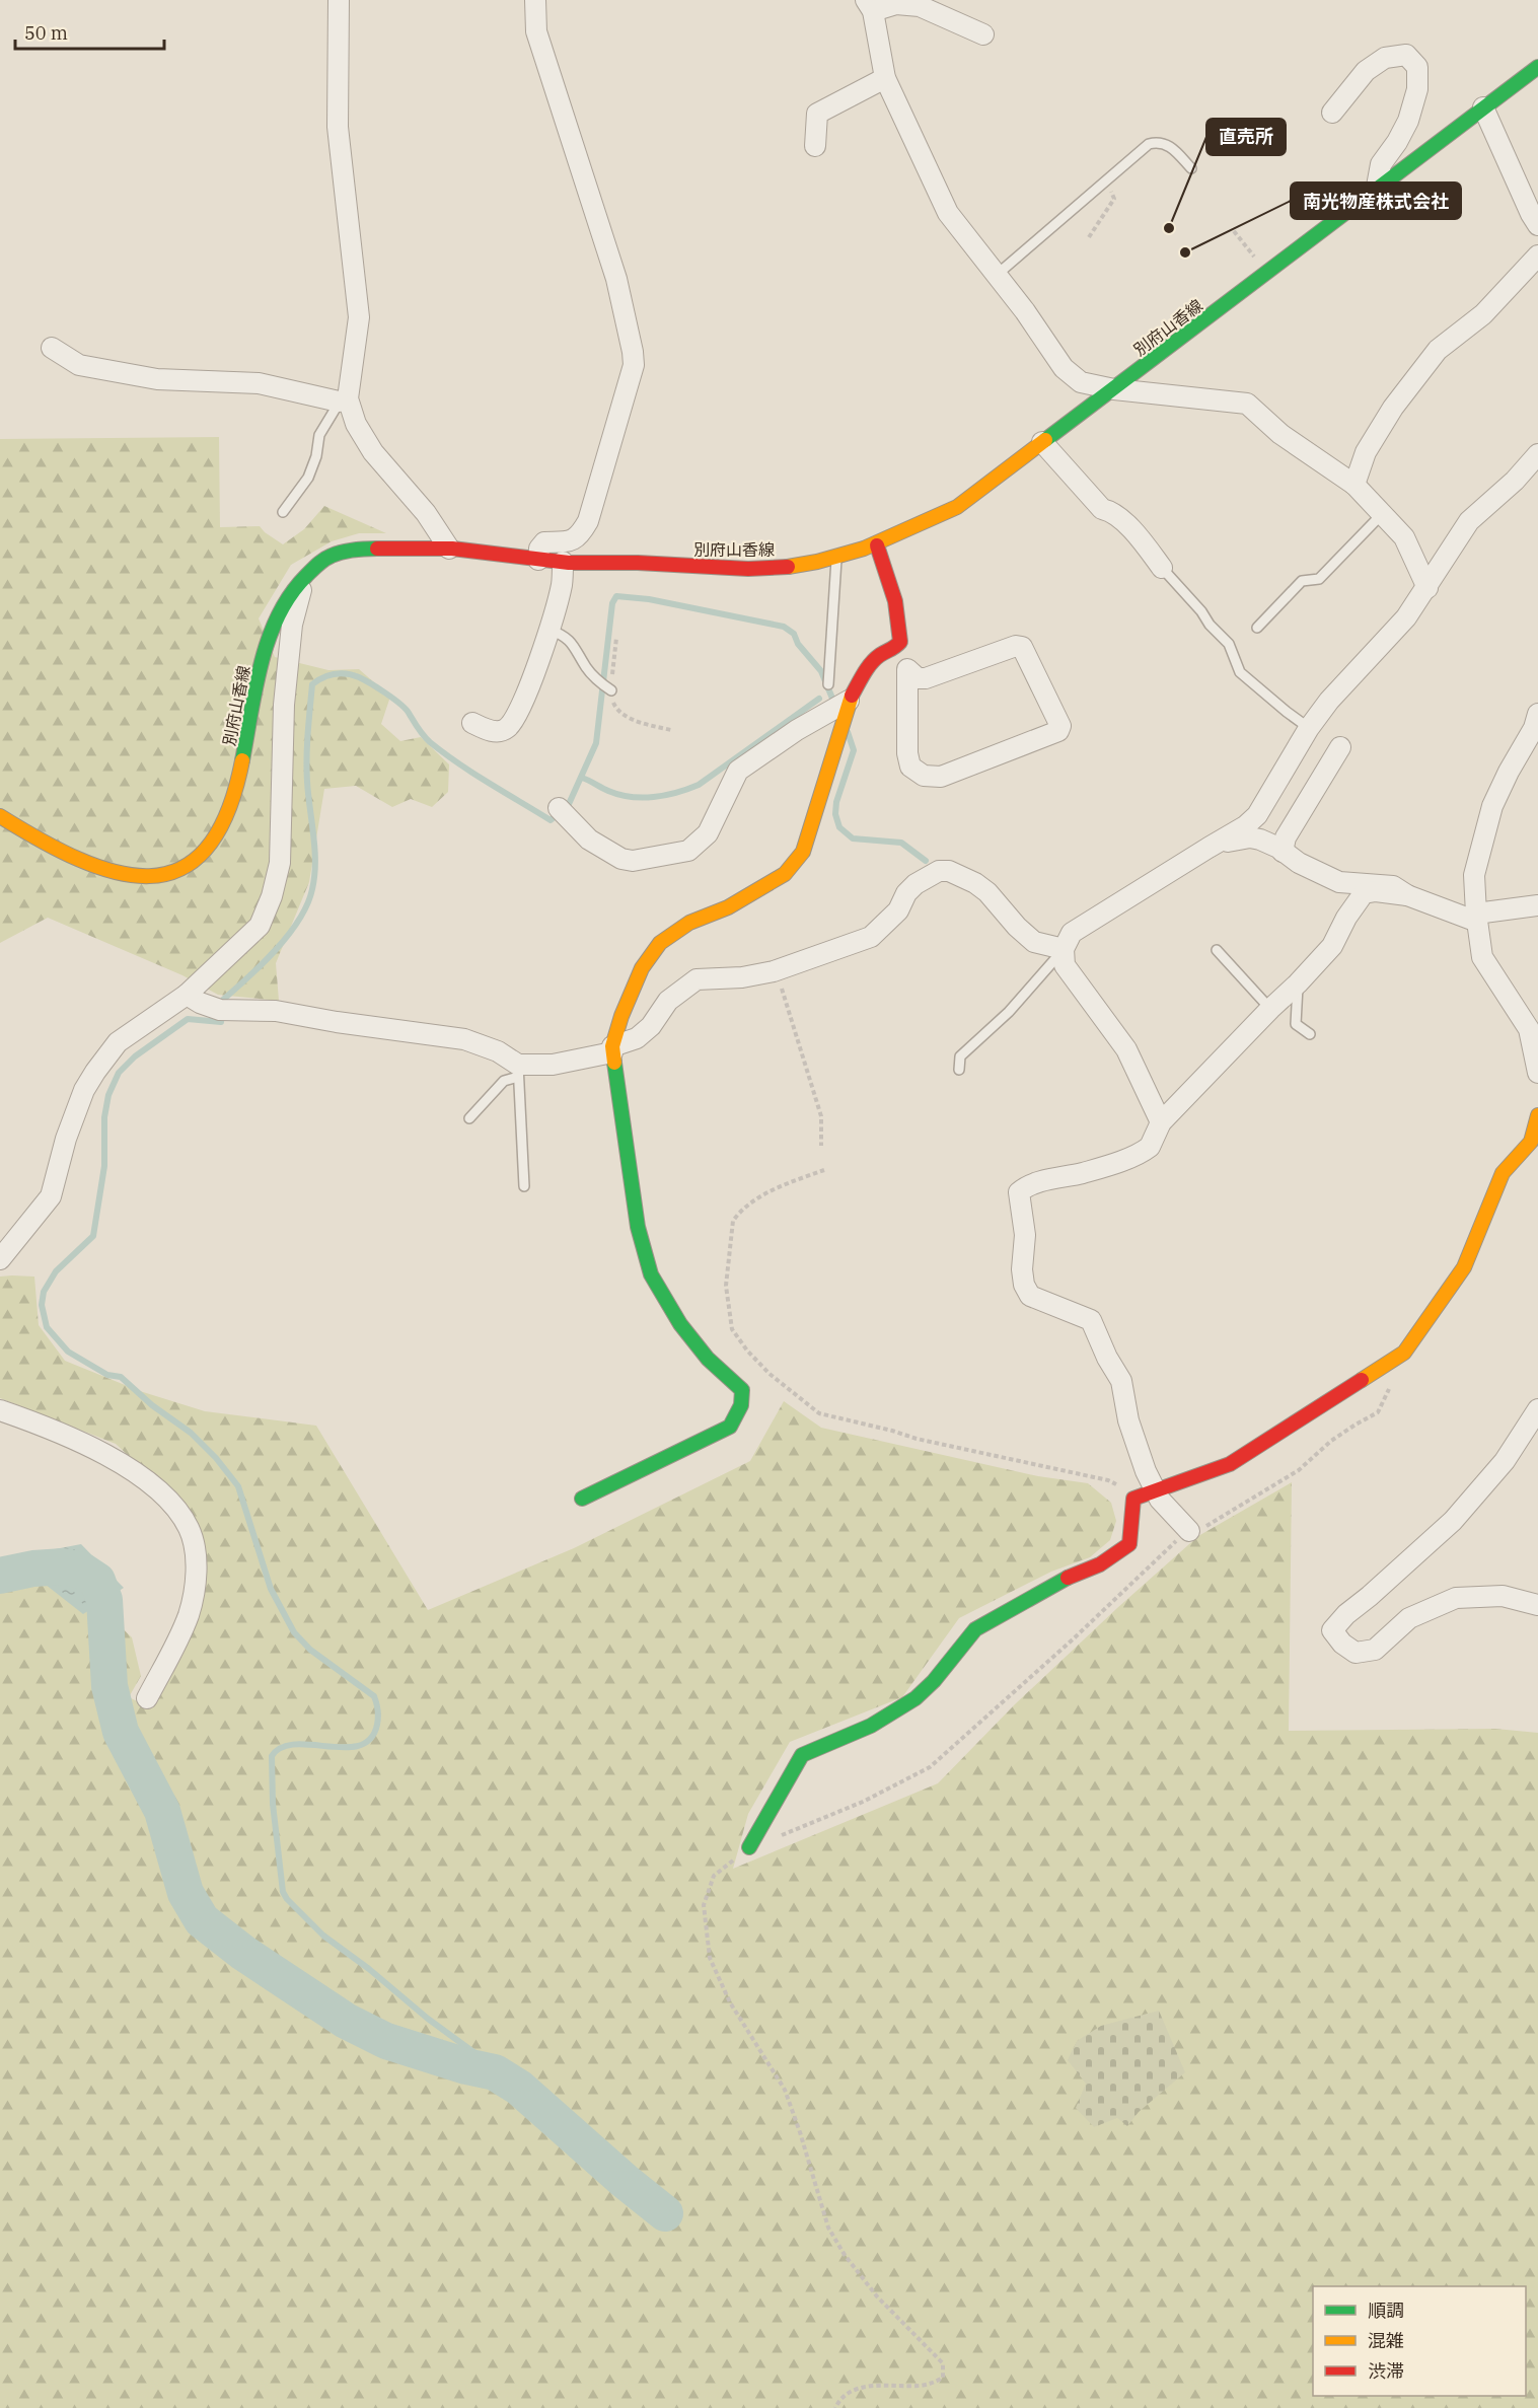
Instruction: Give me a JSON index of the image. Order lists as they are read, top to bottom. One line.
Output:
{"streets":{"street":["別府山香線"]},"places":["直売所","南光物産株式会社"],"legend":["順調","混雑","渋滞"],"scale_bar":"50 m"}
